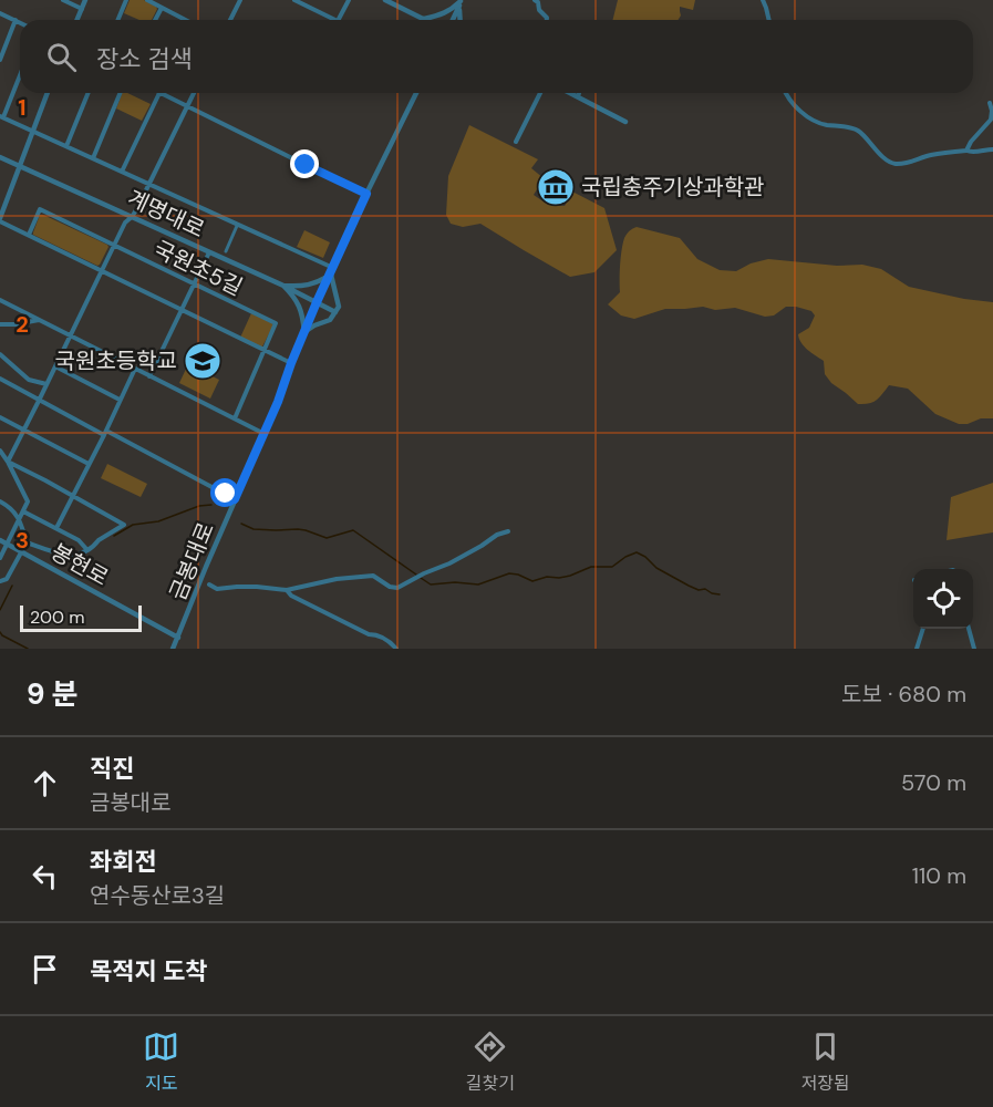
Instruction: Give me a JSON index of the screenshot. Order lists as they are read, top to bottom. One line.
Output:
{"streets":{"street":["계명대로","국원초5길","금봉대로","봉현로"]},"crossings":[["계명대로","금봉대로"],["금봉대로","봉현로"]],"places":{"museum":["국립충주기상과학관"],"school or university":["국원초등학교"]},"scale_bar":"200 m","page":{"search":"장소 검색","scale":"200 m","heading":["9 분","도보 · 680 m"],"list":[["직진","금봉대로","570 m"],["좌회전","연수동산로3길","110 m"],"목적지 도착"],"nav":["지도","길찾기","저장됨"]},"grid":{"rows":["1","2","3"]}}
